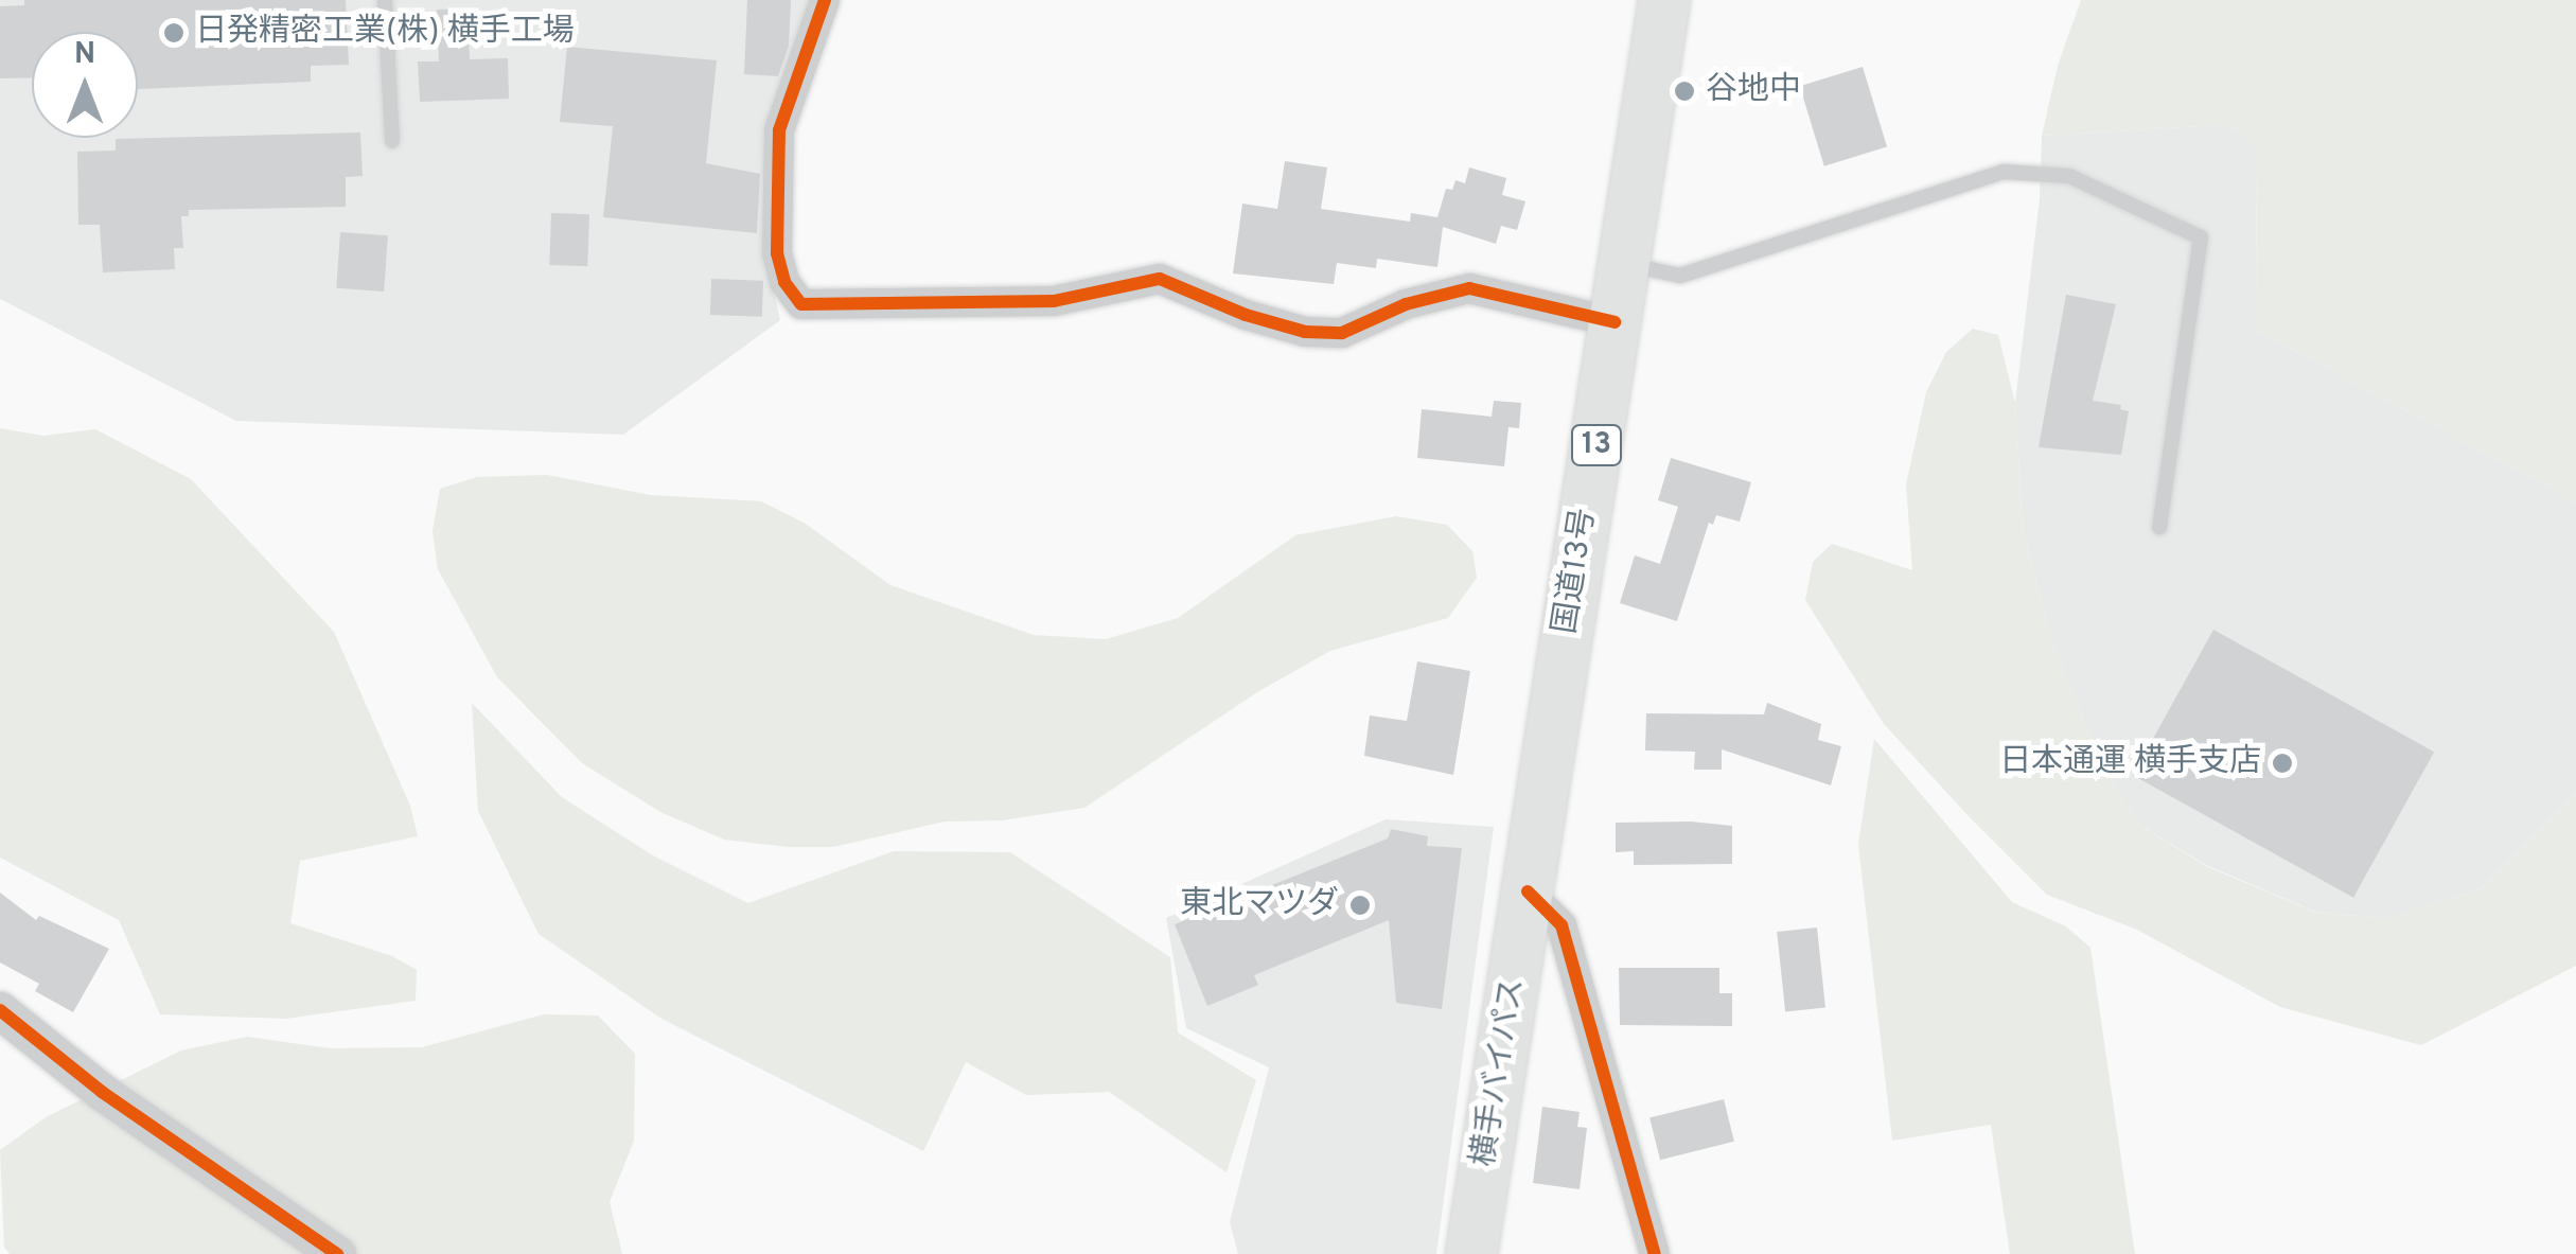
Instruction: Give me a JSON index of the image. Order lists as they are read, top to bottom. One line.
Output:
{"streets":{"highway":["13","国道13号","横手バイパス"]},"crossings":[["国道13号","横手バイパス"]],"places":["日発精密工業(株) 横手工場","谷地中","日本通運 横手支店","東北マツダ"],"north":"top"}
